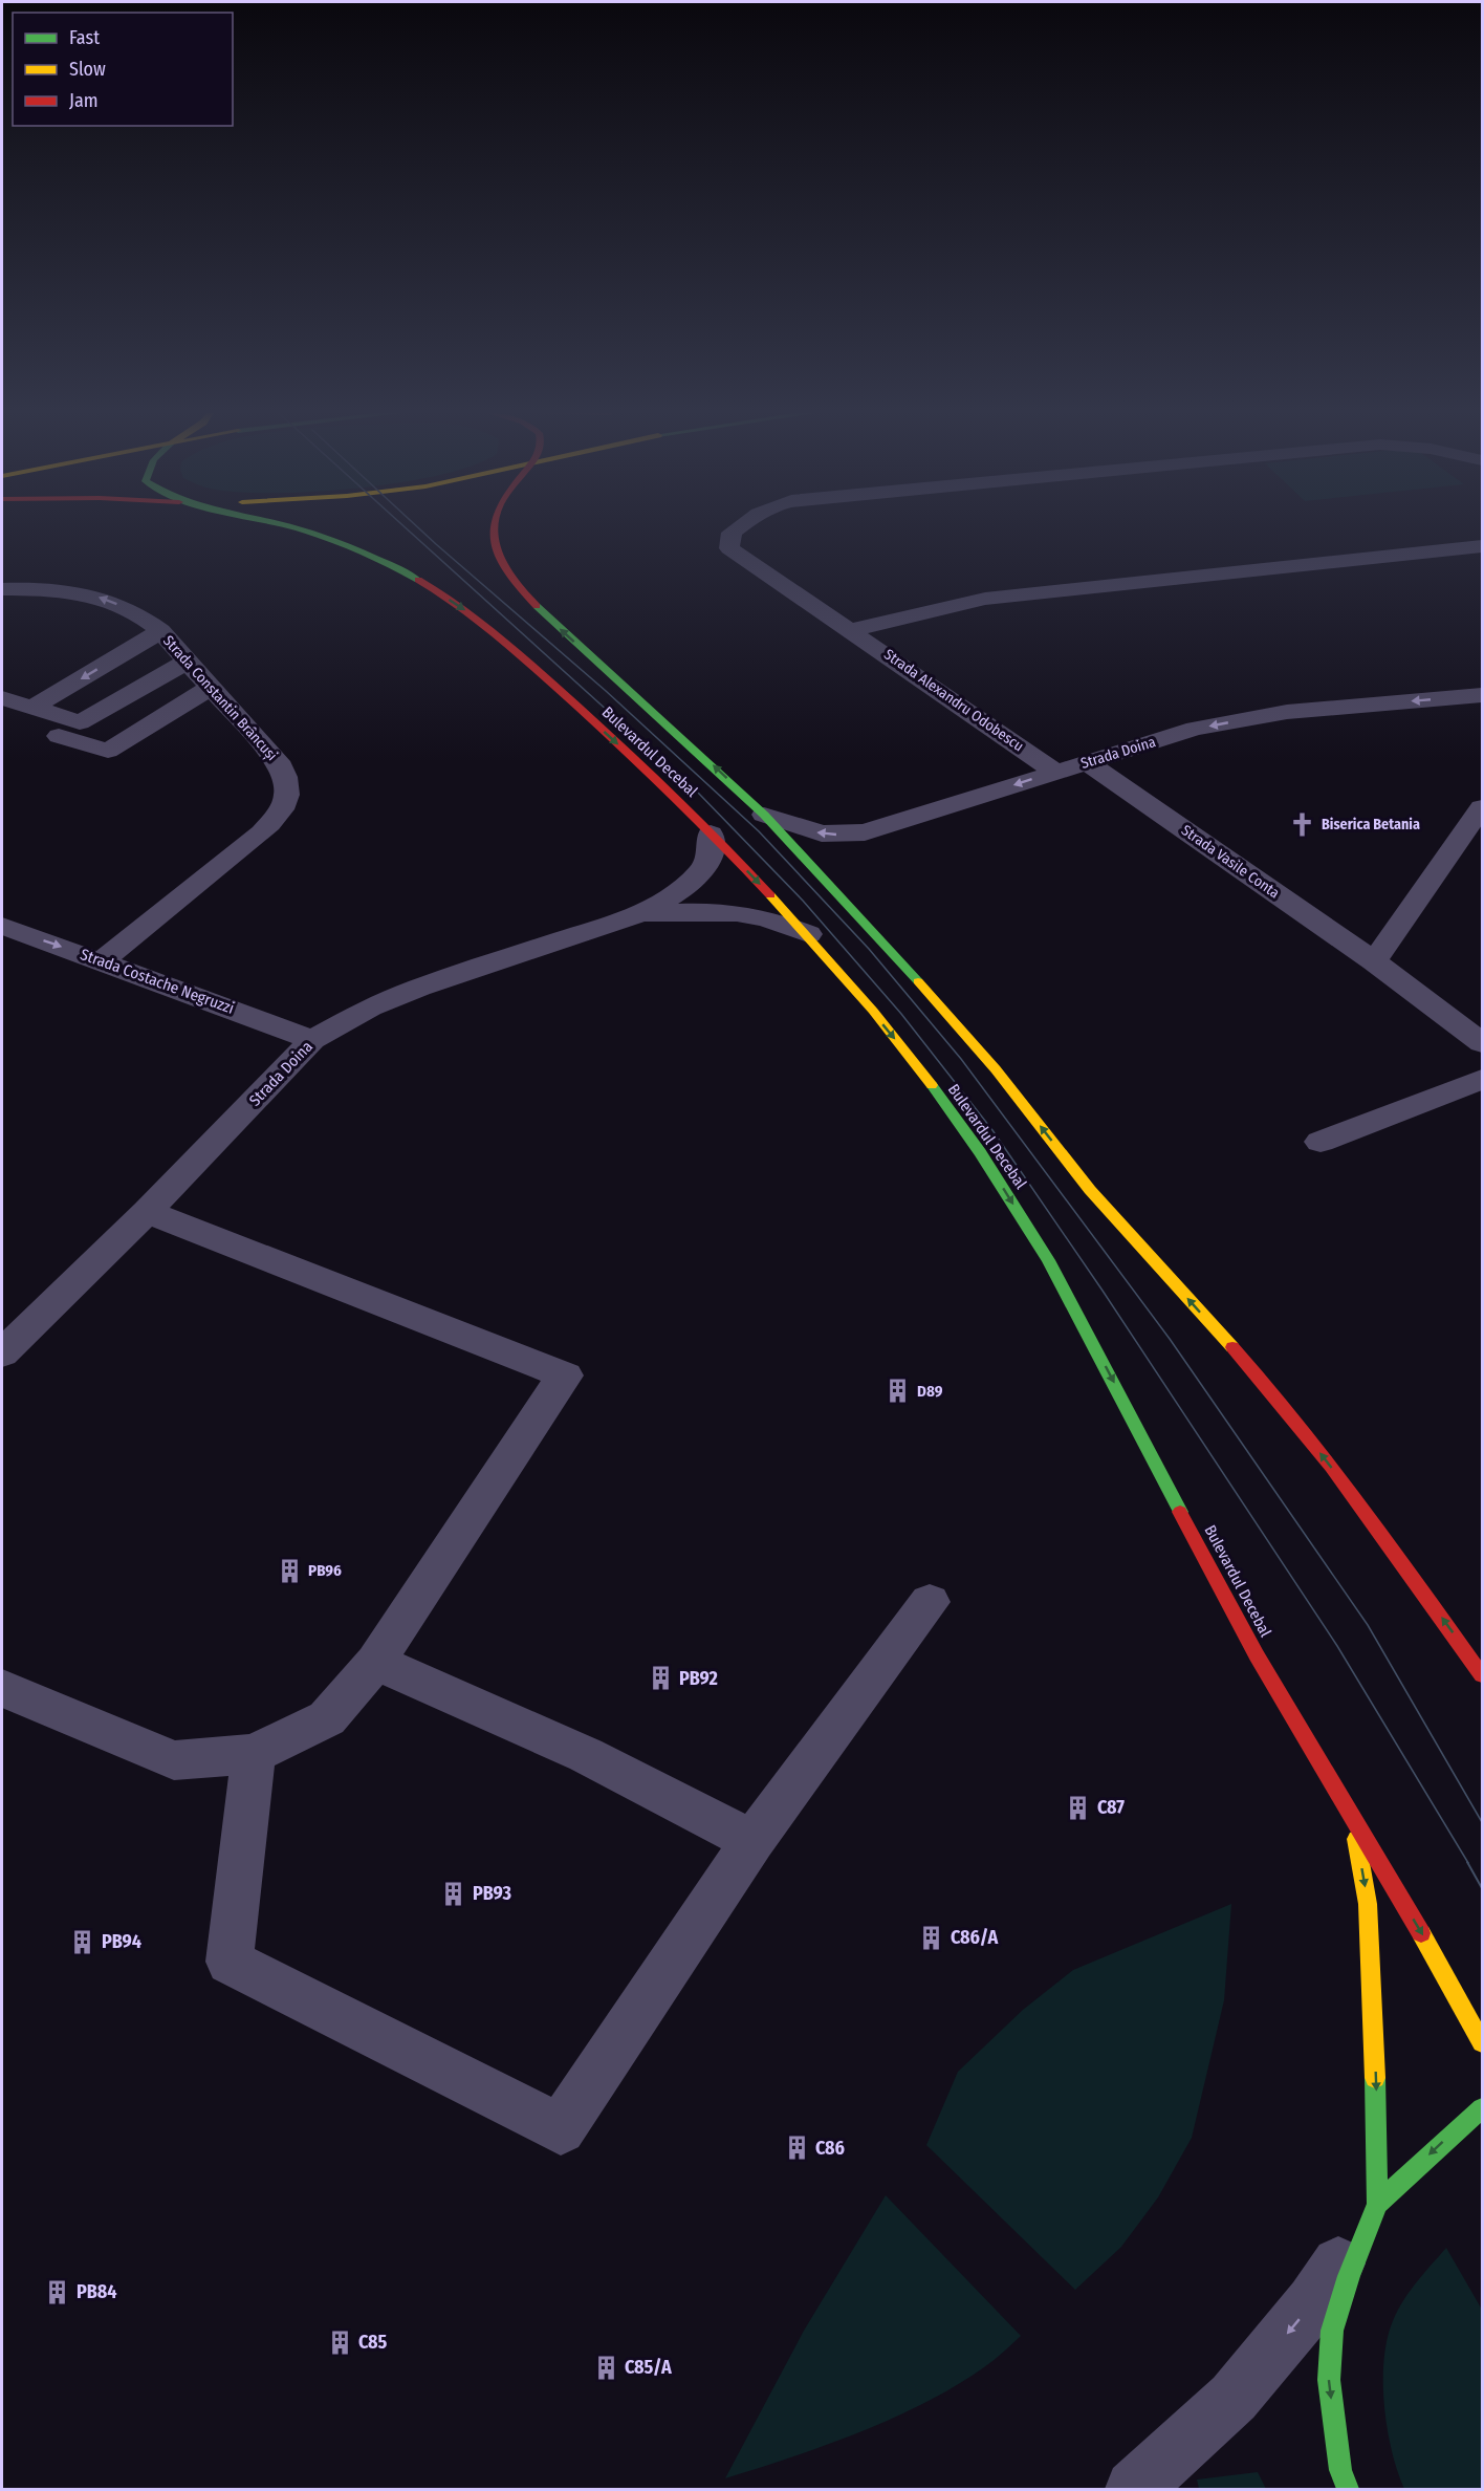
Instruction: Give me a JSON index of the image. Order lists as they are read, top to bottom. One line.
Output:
{"streets":{"main road":["Bulevardul Decebal"],"street":["Strada Constantin Brâncuși","Strada Alexandru Odobescu","Strada Doina","Strada Vasile Conta","Strada Costache Negruzzi"]},"crossings":[["Strada Constantin Brâncuși","Strada Costache Negruzzi"],["Strada Alexandru Odobescu","Strada Doina"],["Bulevardul Decebal","Strada Doina"],["Strada Doina","Strada Vasile Conta"],["Strada Doina","Strada Costache Negruzzi"]],"places":{"church":["Biserica Betania"],"building":["D89","PB96","PB92","C87","PB93","C86/A","PB94","C86","PB84","C85","C85/A"]},"legend":["Fast","Slow","Jam"]}
